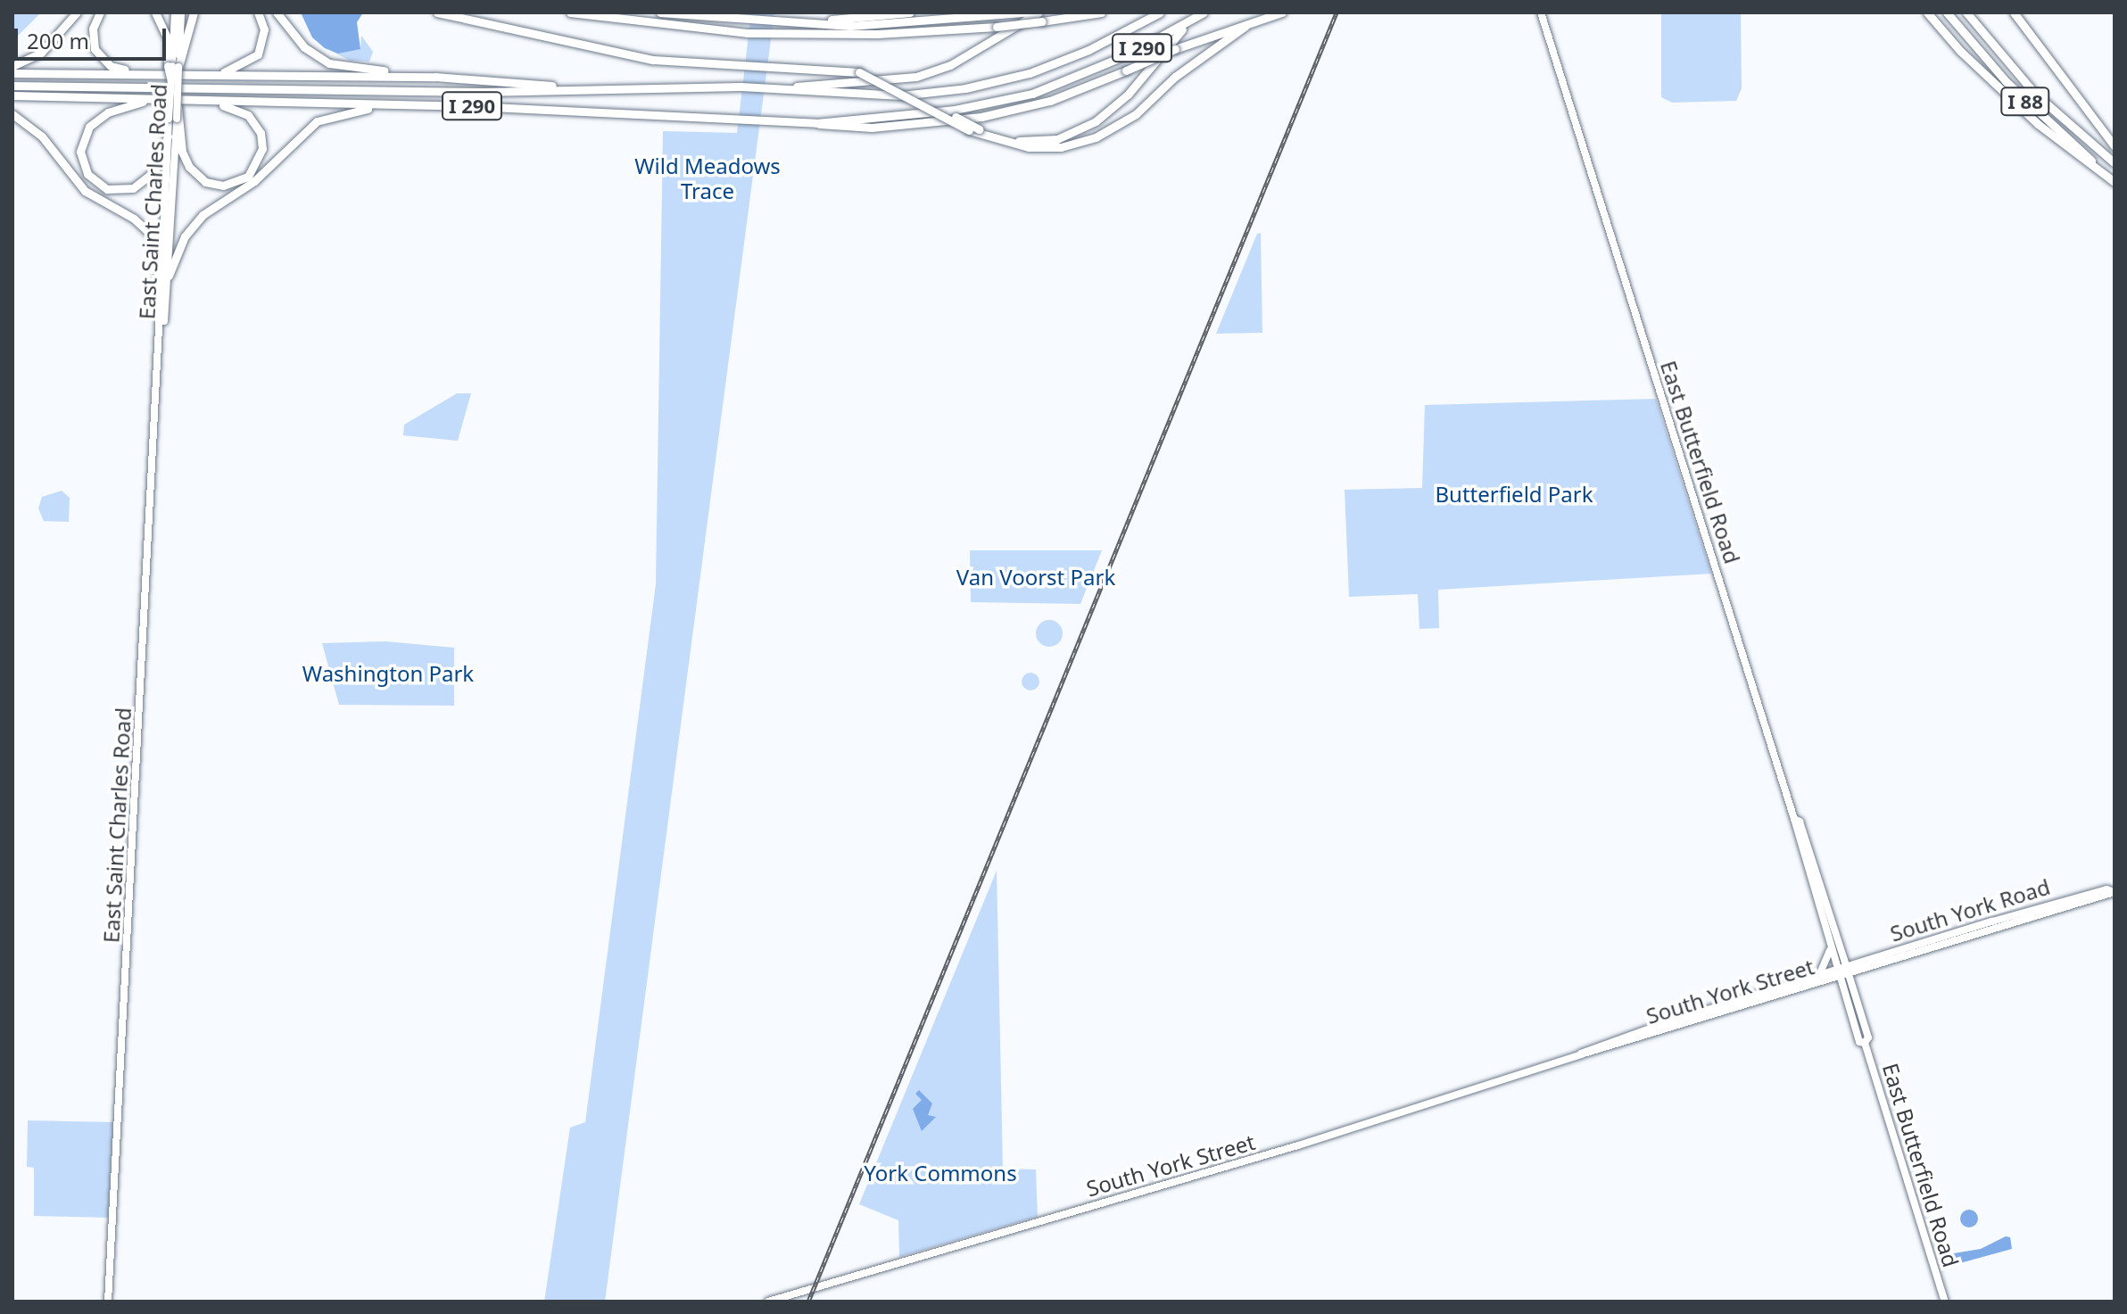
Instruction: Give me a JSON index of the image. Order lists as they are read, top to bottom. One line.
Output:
{"streets":{"highway":["I 290","I 88"],"main road":["East Saint Charles Road","East Butterfield Road","South York Road","South York Street"]},"crossings":[["East Butterfield Road","South York Road"],["East Butterfield Road","South York Street"],["South York Road","South York Street"]],"parks":["Wild Meadows Trace","Butterfield Park","Van Voorst Park","Washington Park","York Commons"],"scale_bar":"200 m"}
